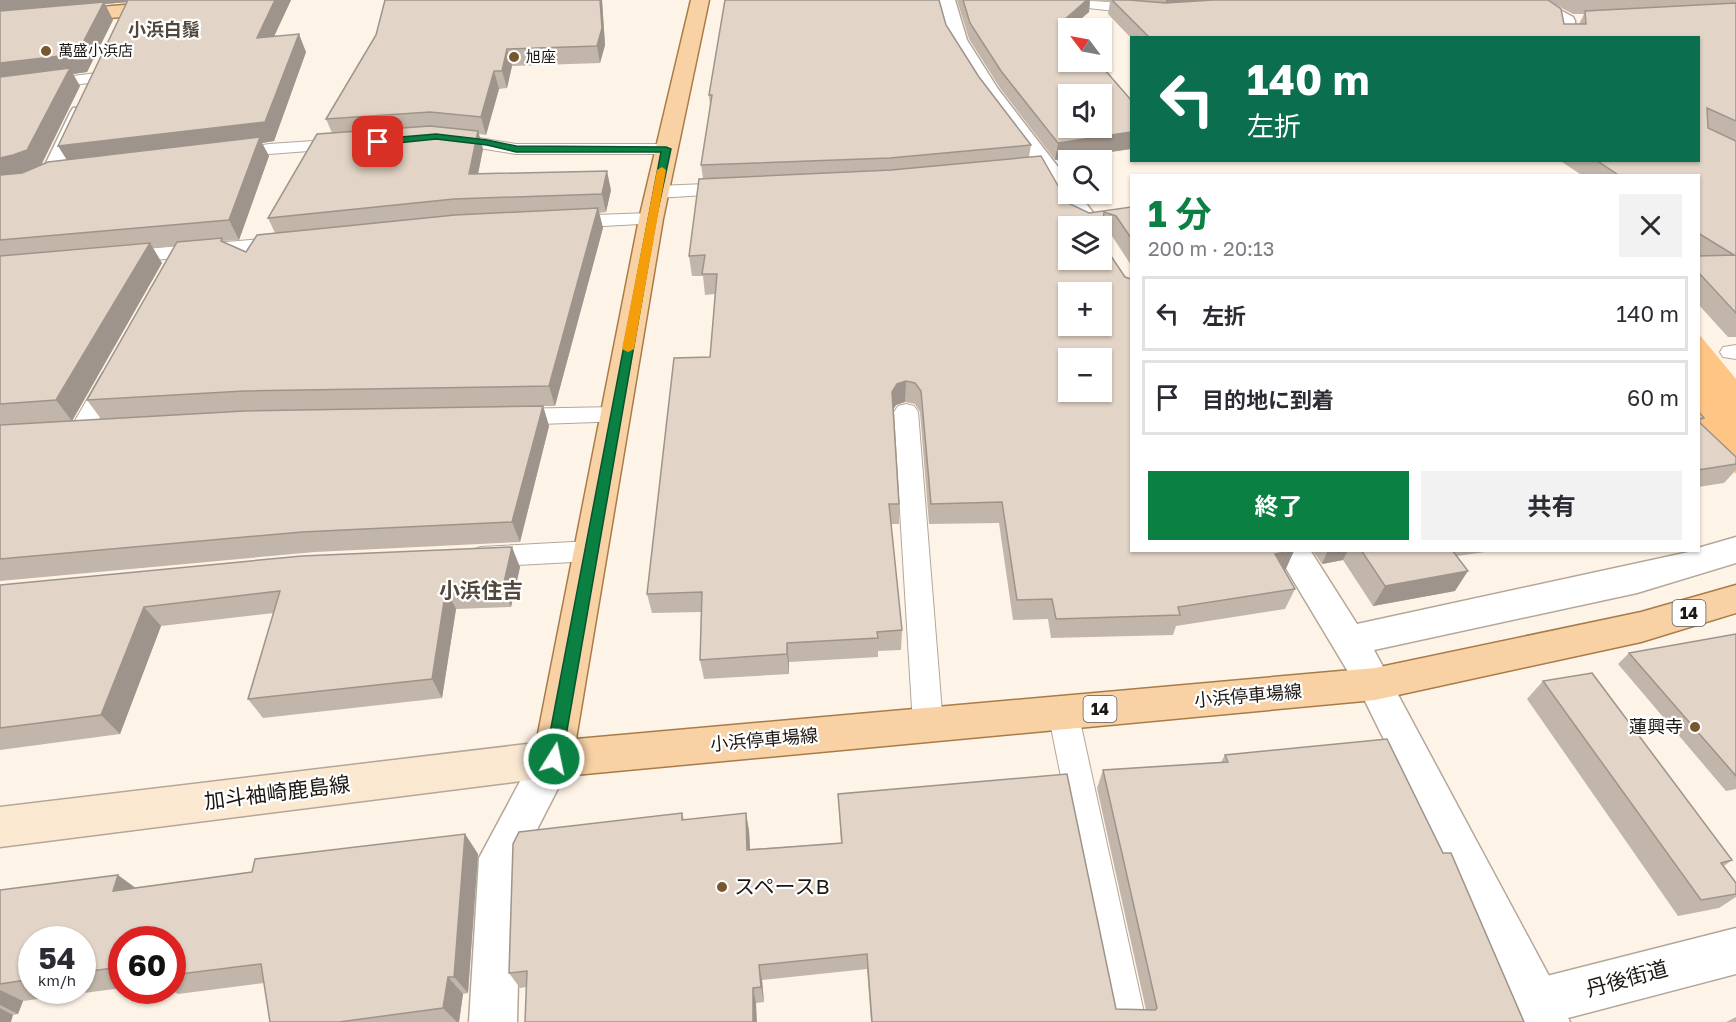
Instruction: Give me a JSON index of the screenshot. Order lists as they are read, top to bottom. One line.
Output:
{"streets":{"main road":["14","小浜停車場線","加斗袖崎鹿島線"],"street":["丹後街道"]},"crossings":[["小浜停車場線","加斗袖崎鹿島線"]],"districts":["小浜白鬚","小浜住吉"],"places":["萬盛小浜店","旭座","蓮興寺","スペースB"],"north":"top left","page":{"map_buttons":["+","−"],"turn":["140 m","左折"],"heading":["1 分","200 m · 20:13"],"list":[{"name":"左折","value":"140 m"},{"name":"目的地に到着","value":"60 m"}],"buttons":["終了","共有"],"speed":"54 km/h","limit":"60"}}
